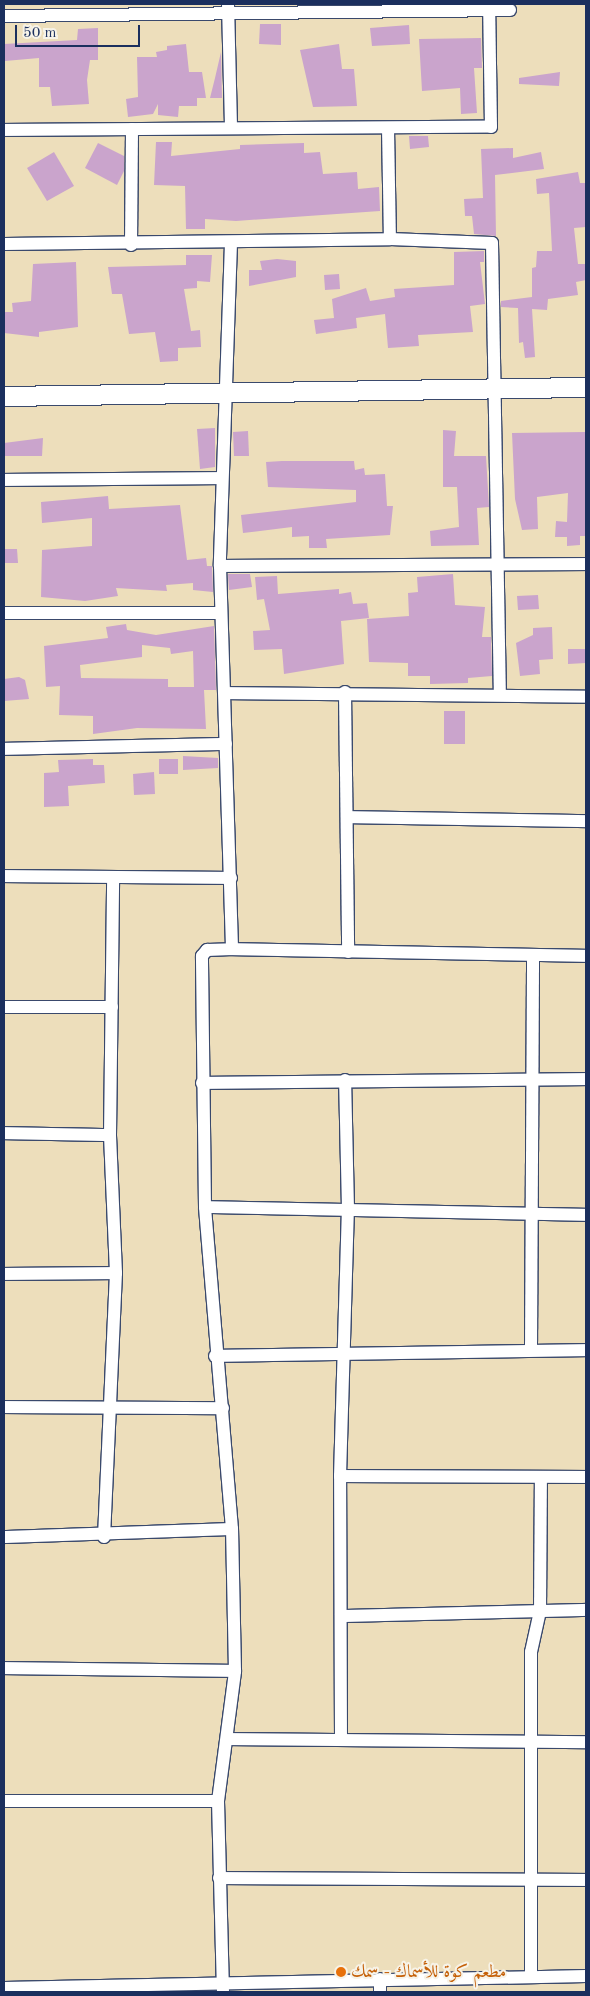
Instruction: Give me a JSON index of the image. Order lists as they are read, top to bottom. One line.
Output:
{"places":["مطعم كوة للأسماك - سمك"],"scale_bar":"50 m"}
